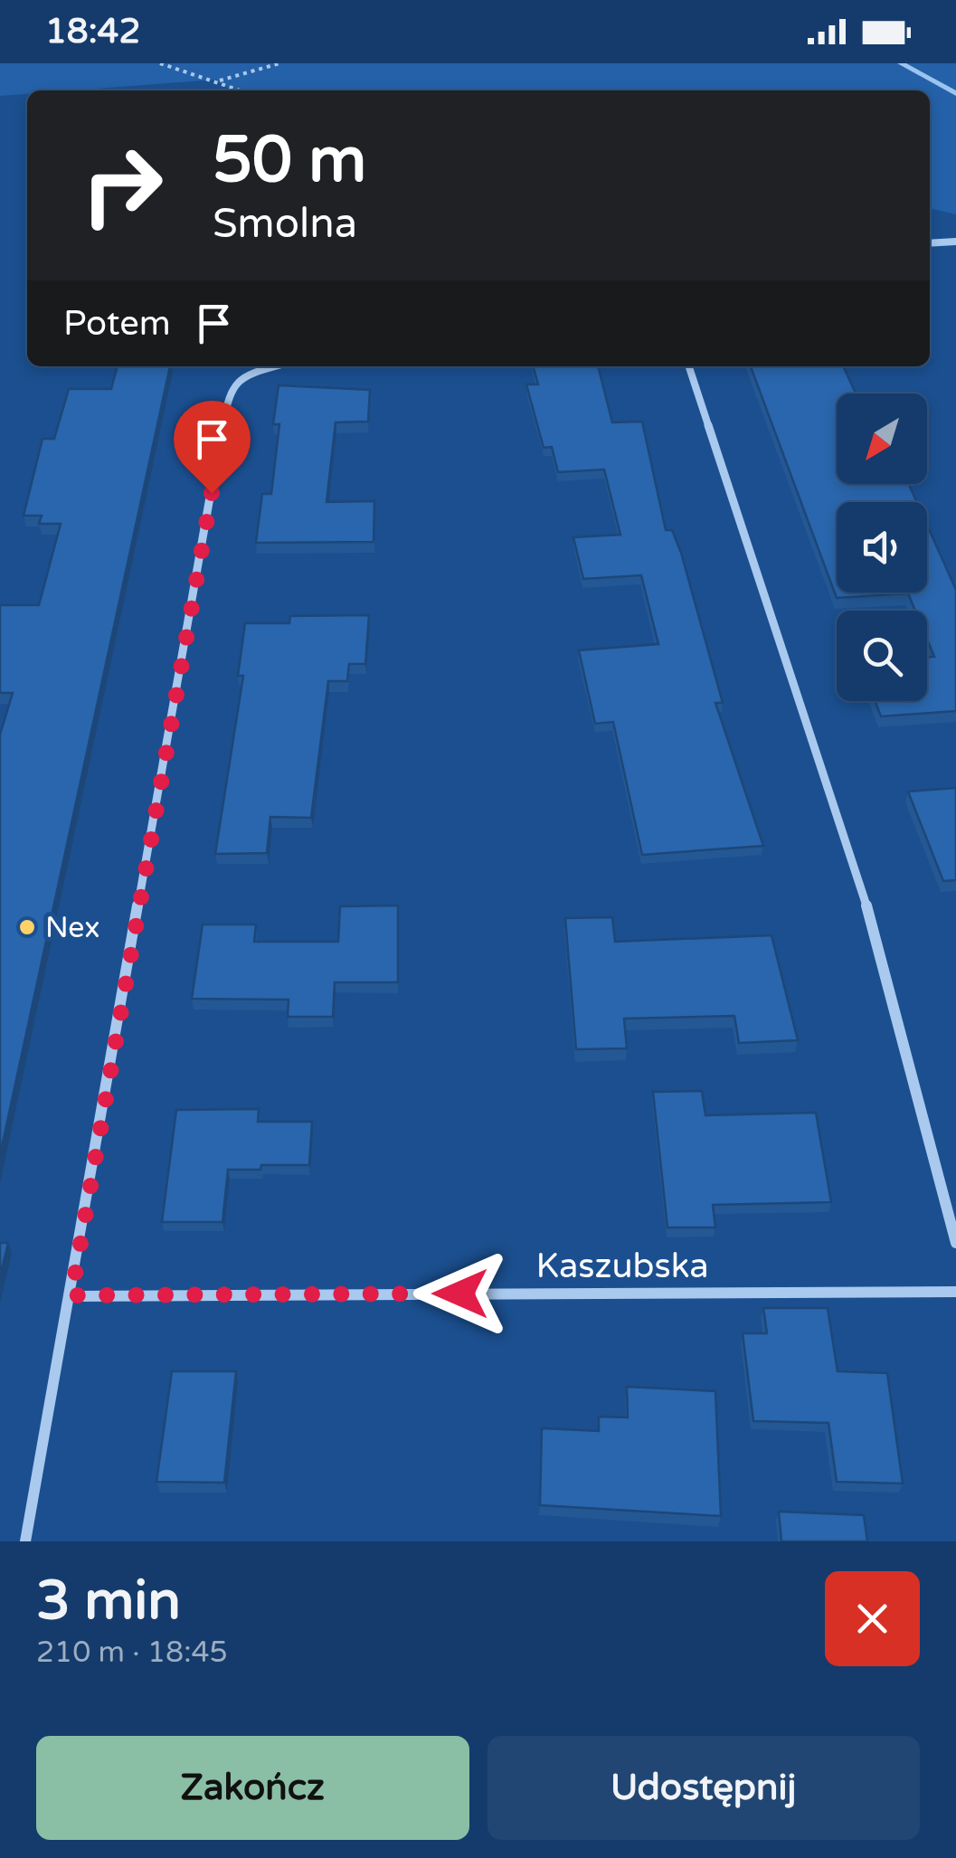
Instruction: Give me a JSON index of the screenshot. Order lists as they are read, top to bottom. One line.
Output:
{"streets":{"street":["Kaszubska"]},"places":["Nex"],"north":"bottom left","page":{"status":"18:42","turn":["50 m","Smolna"],"then":"Potem","heading":["3 min","210 m · 18:45"],"buttons":["Zakończ","Udostępnij"]}}
